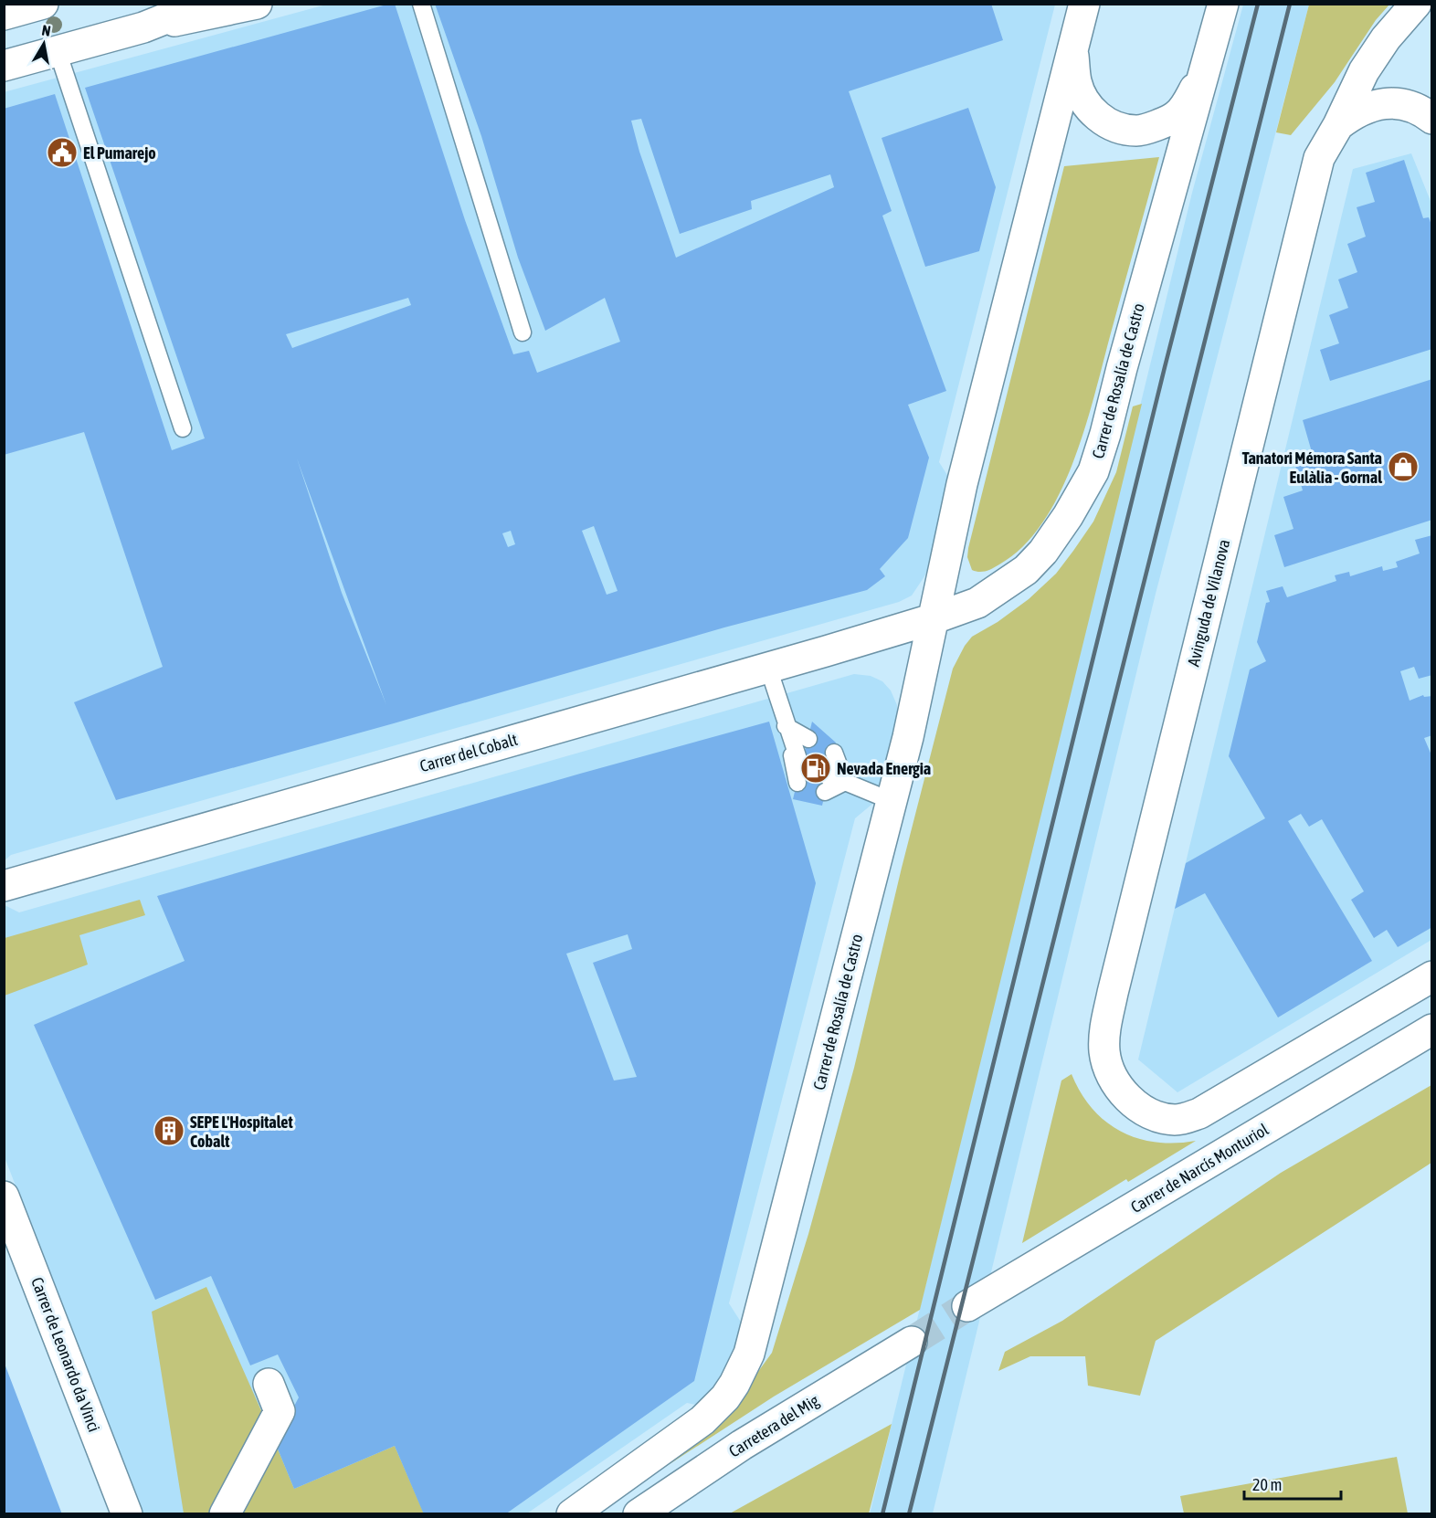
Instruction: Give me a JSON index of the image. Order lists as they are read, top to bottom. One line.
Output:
{"streets":{"street":["Carrer de Rosalía de Castro","Avinguda de Vilanova","Carrer del Cobalt","Carrer de Narcís Monturiol","Carrer de Leonardo da Vinci","Carretera del Mig"]},"crossings":[["Carrer de Rosalía de Castro","Carrer del Cobalt"]],"places":{"public building":["El Pumarejo"],"shop":["Tanatori Mémora Santa Eulàlia - Gornal"],"fuel station":["Nevada Energia"],"building":["SEPE L'Hospitalet Cobalt"]},"scale_bar":"20 m","north":"top"}
